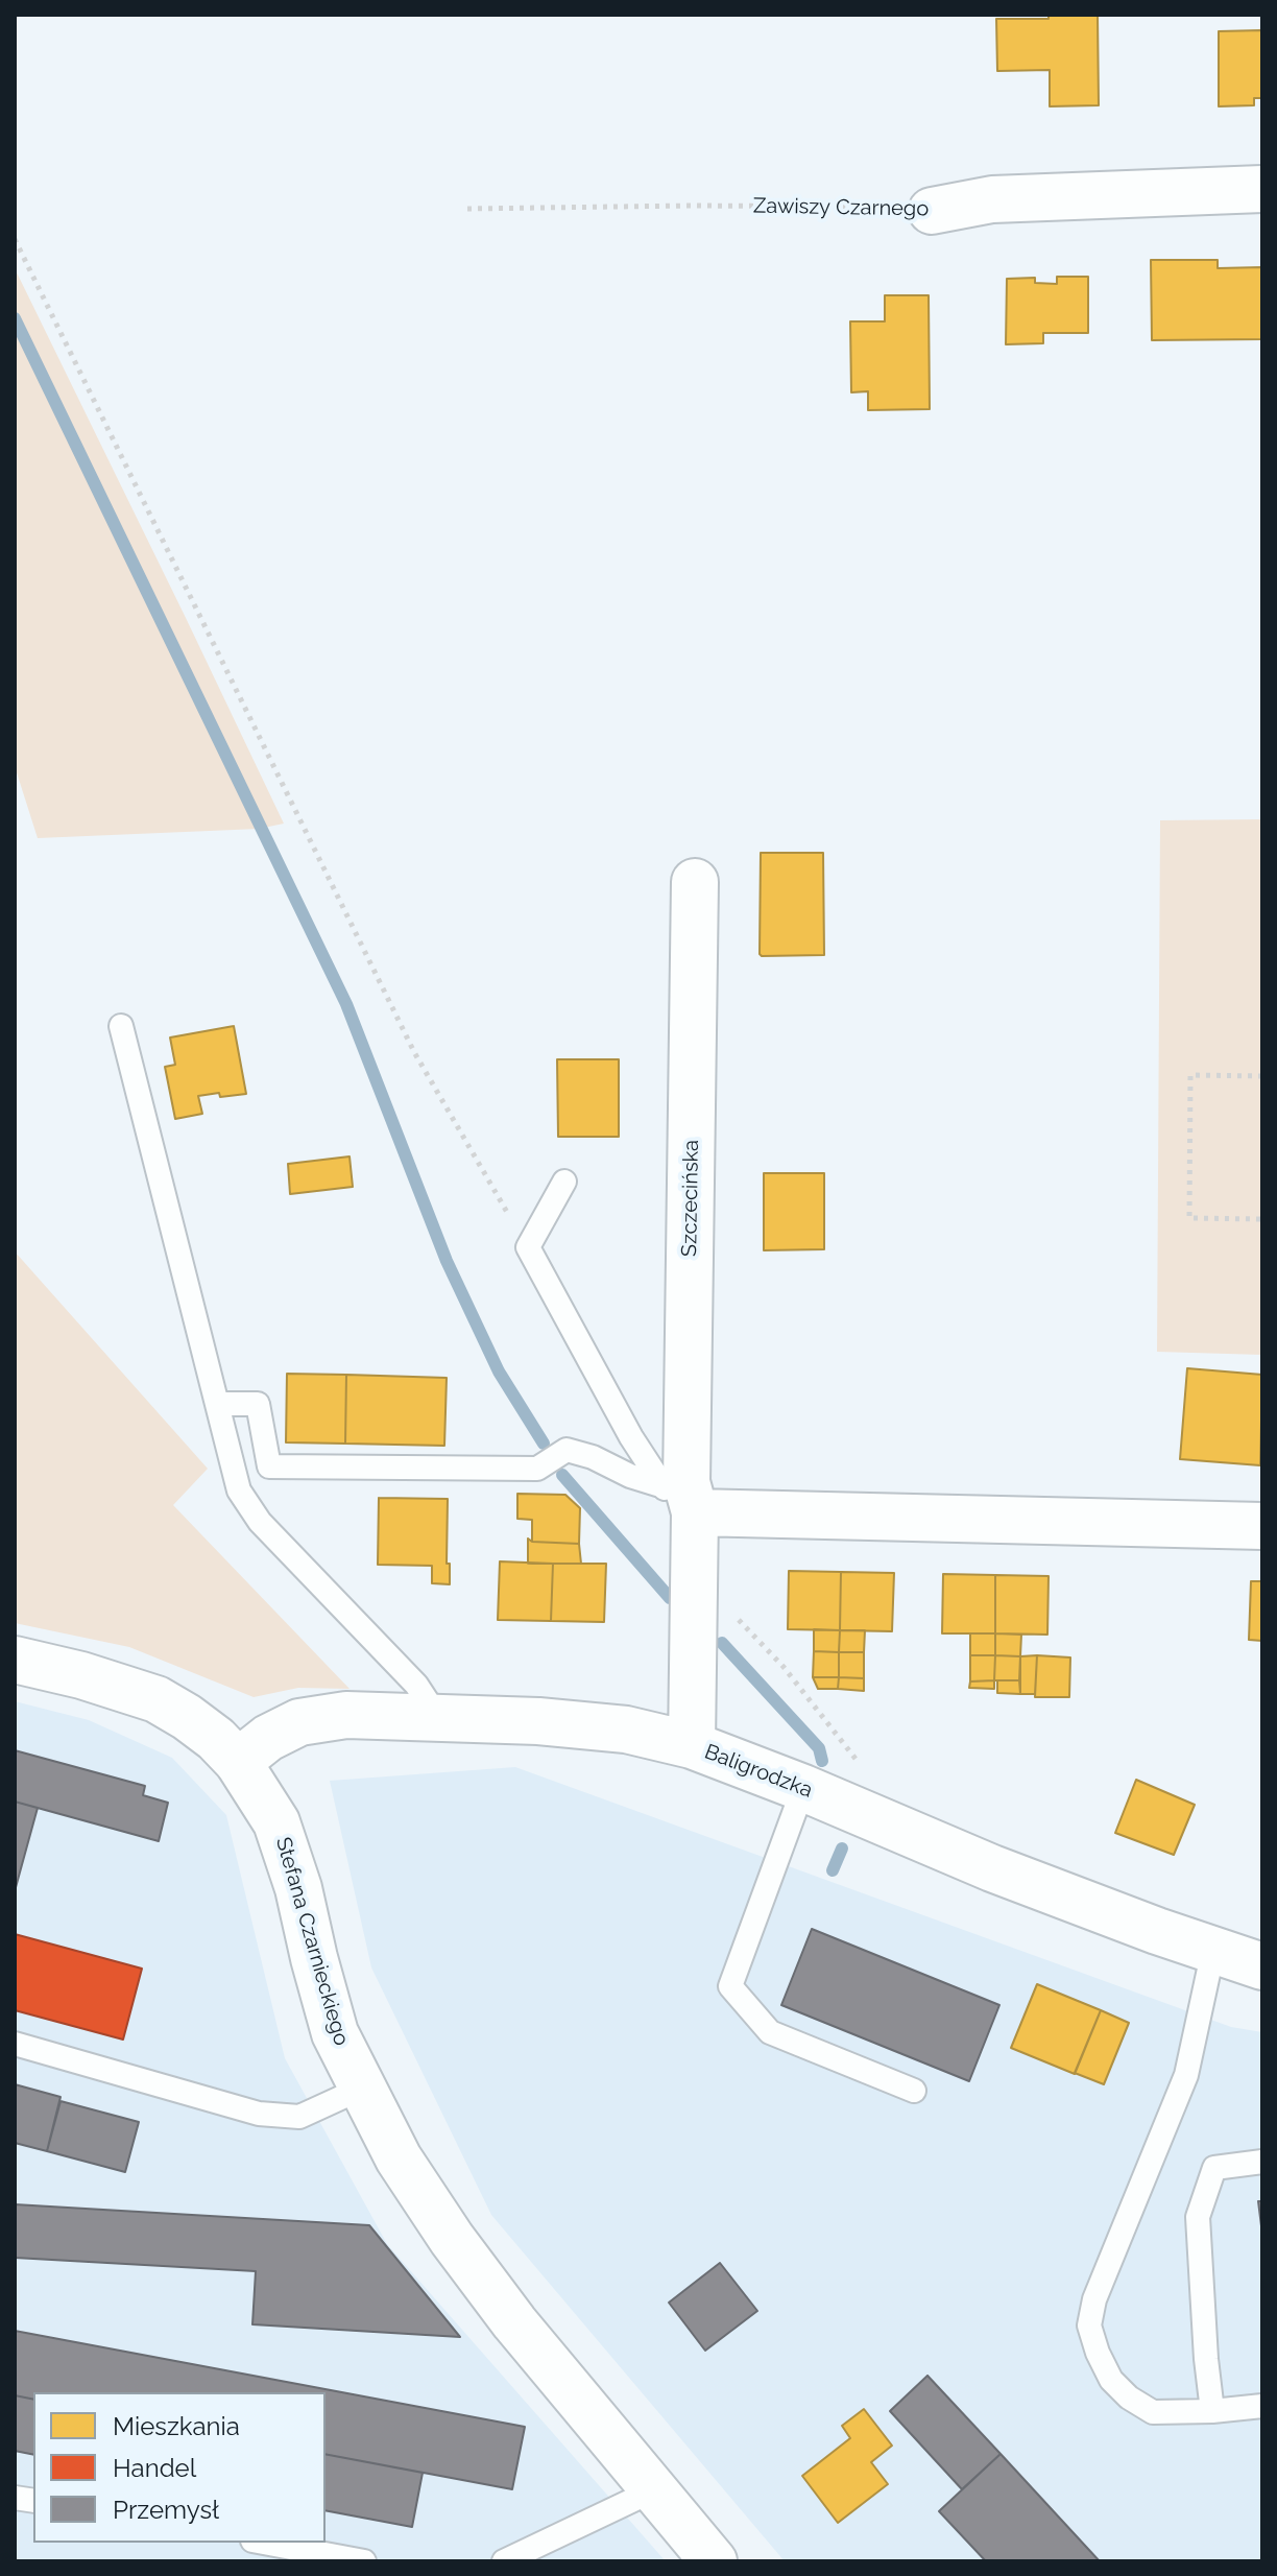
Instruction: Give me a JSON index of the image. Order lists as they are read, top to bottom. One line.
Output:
{"streets":{"street":["Zawiszy Czarnego","Szczecińska","Baligrodzka","Stefana Czarnieckiego"]},"crossings":[["Szczecińska","Baligrodzka"],["Baligrodzka","Stefana Czarnieckiego"]],"legend":["Mieszkania","Handel","Przemysł"]}
